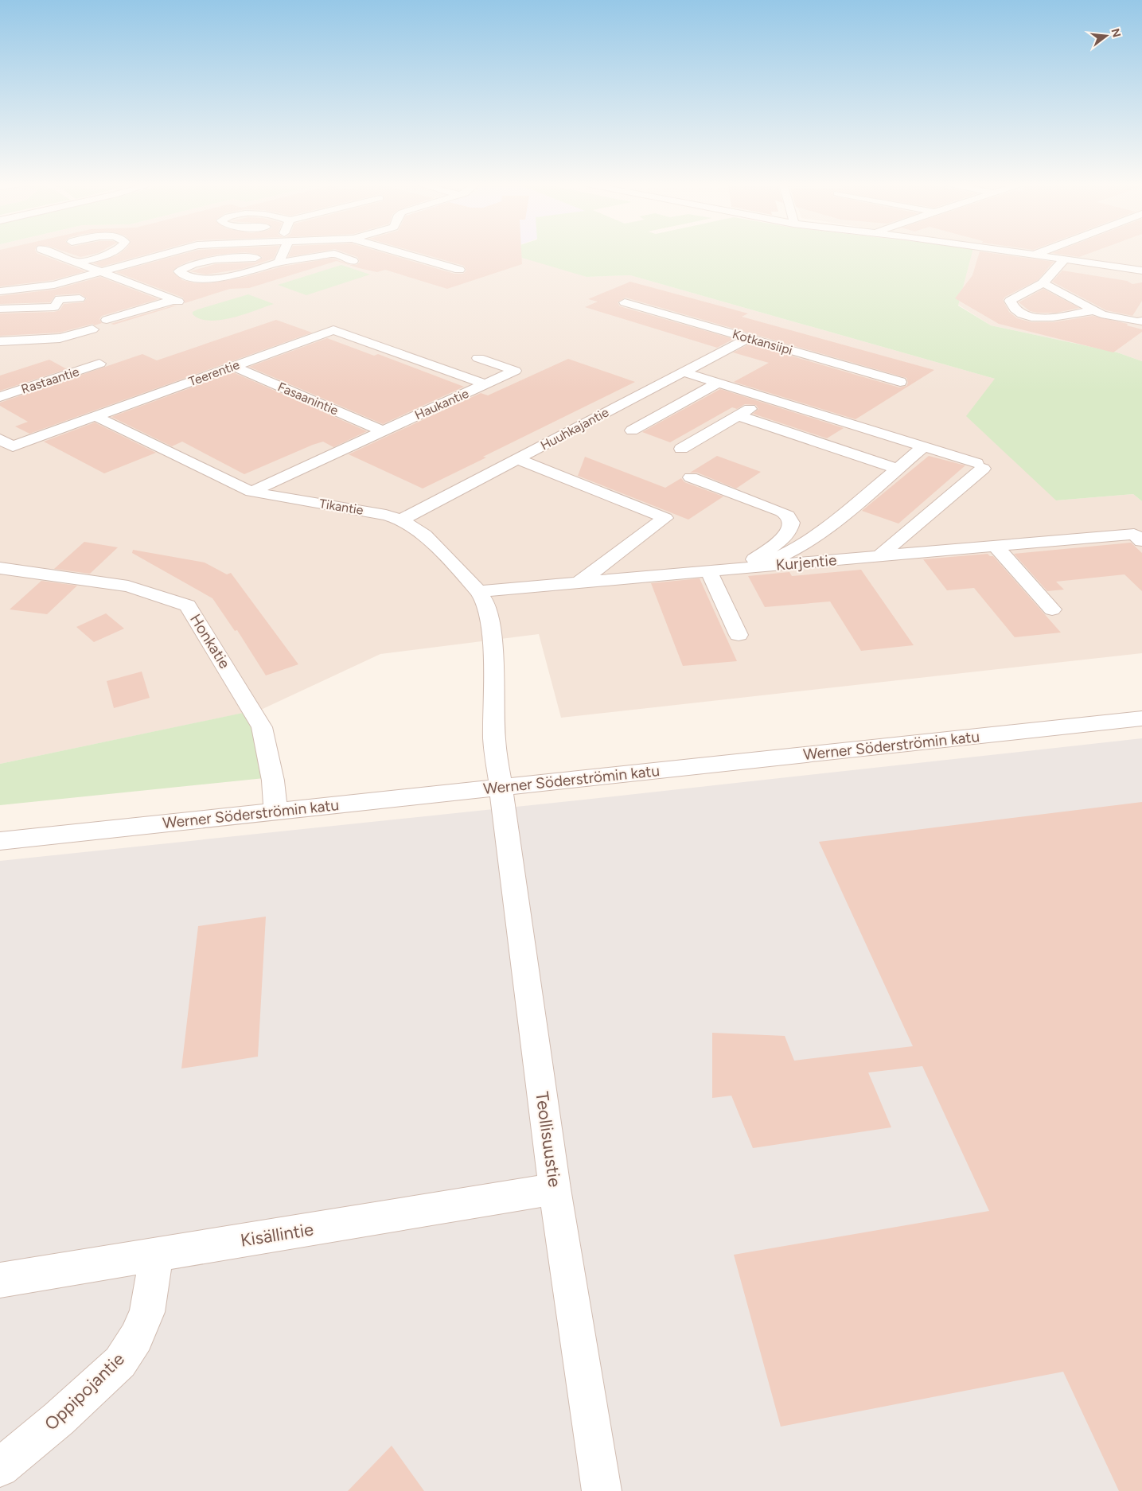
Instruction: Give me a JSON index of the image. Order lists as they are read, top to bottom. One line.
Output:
{"streets":{"street":["Kotkansiipi","Teerentie","Rastaantie","Fasaanintie","Haukantie","Huuhkajantie","Tikantie","Kurjentie","Honkatie","Werner Söderströmin katu","Teollisuustie","Kisällintie","Oppipojantie"]},"crossings":[["Kotkansiipi","Huuhkajantie"],["Teerentie","Fasaanintie"],["Teerentie","Haukantie"],["Teerentie","Tikantie"],["Fasaanintie","Haukantie"],["Haukantie","Tikantie"],["Huuhkajantie","Tikantie"],["Tikantie","Kurjentie"],["Tikantie","Werner Söderströmin katu"],["Tikantie","Teollisuustie"],["Honkatie","Werner Söderströmin katu"],["Werner Söderströmin katu","Teollisuustie"],["Teollisuustie","Kisällintie"],["Kisällintie","Oppipojantie"]],"north":"right"}
